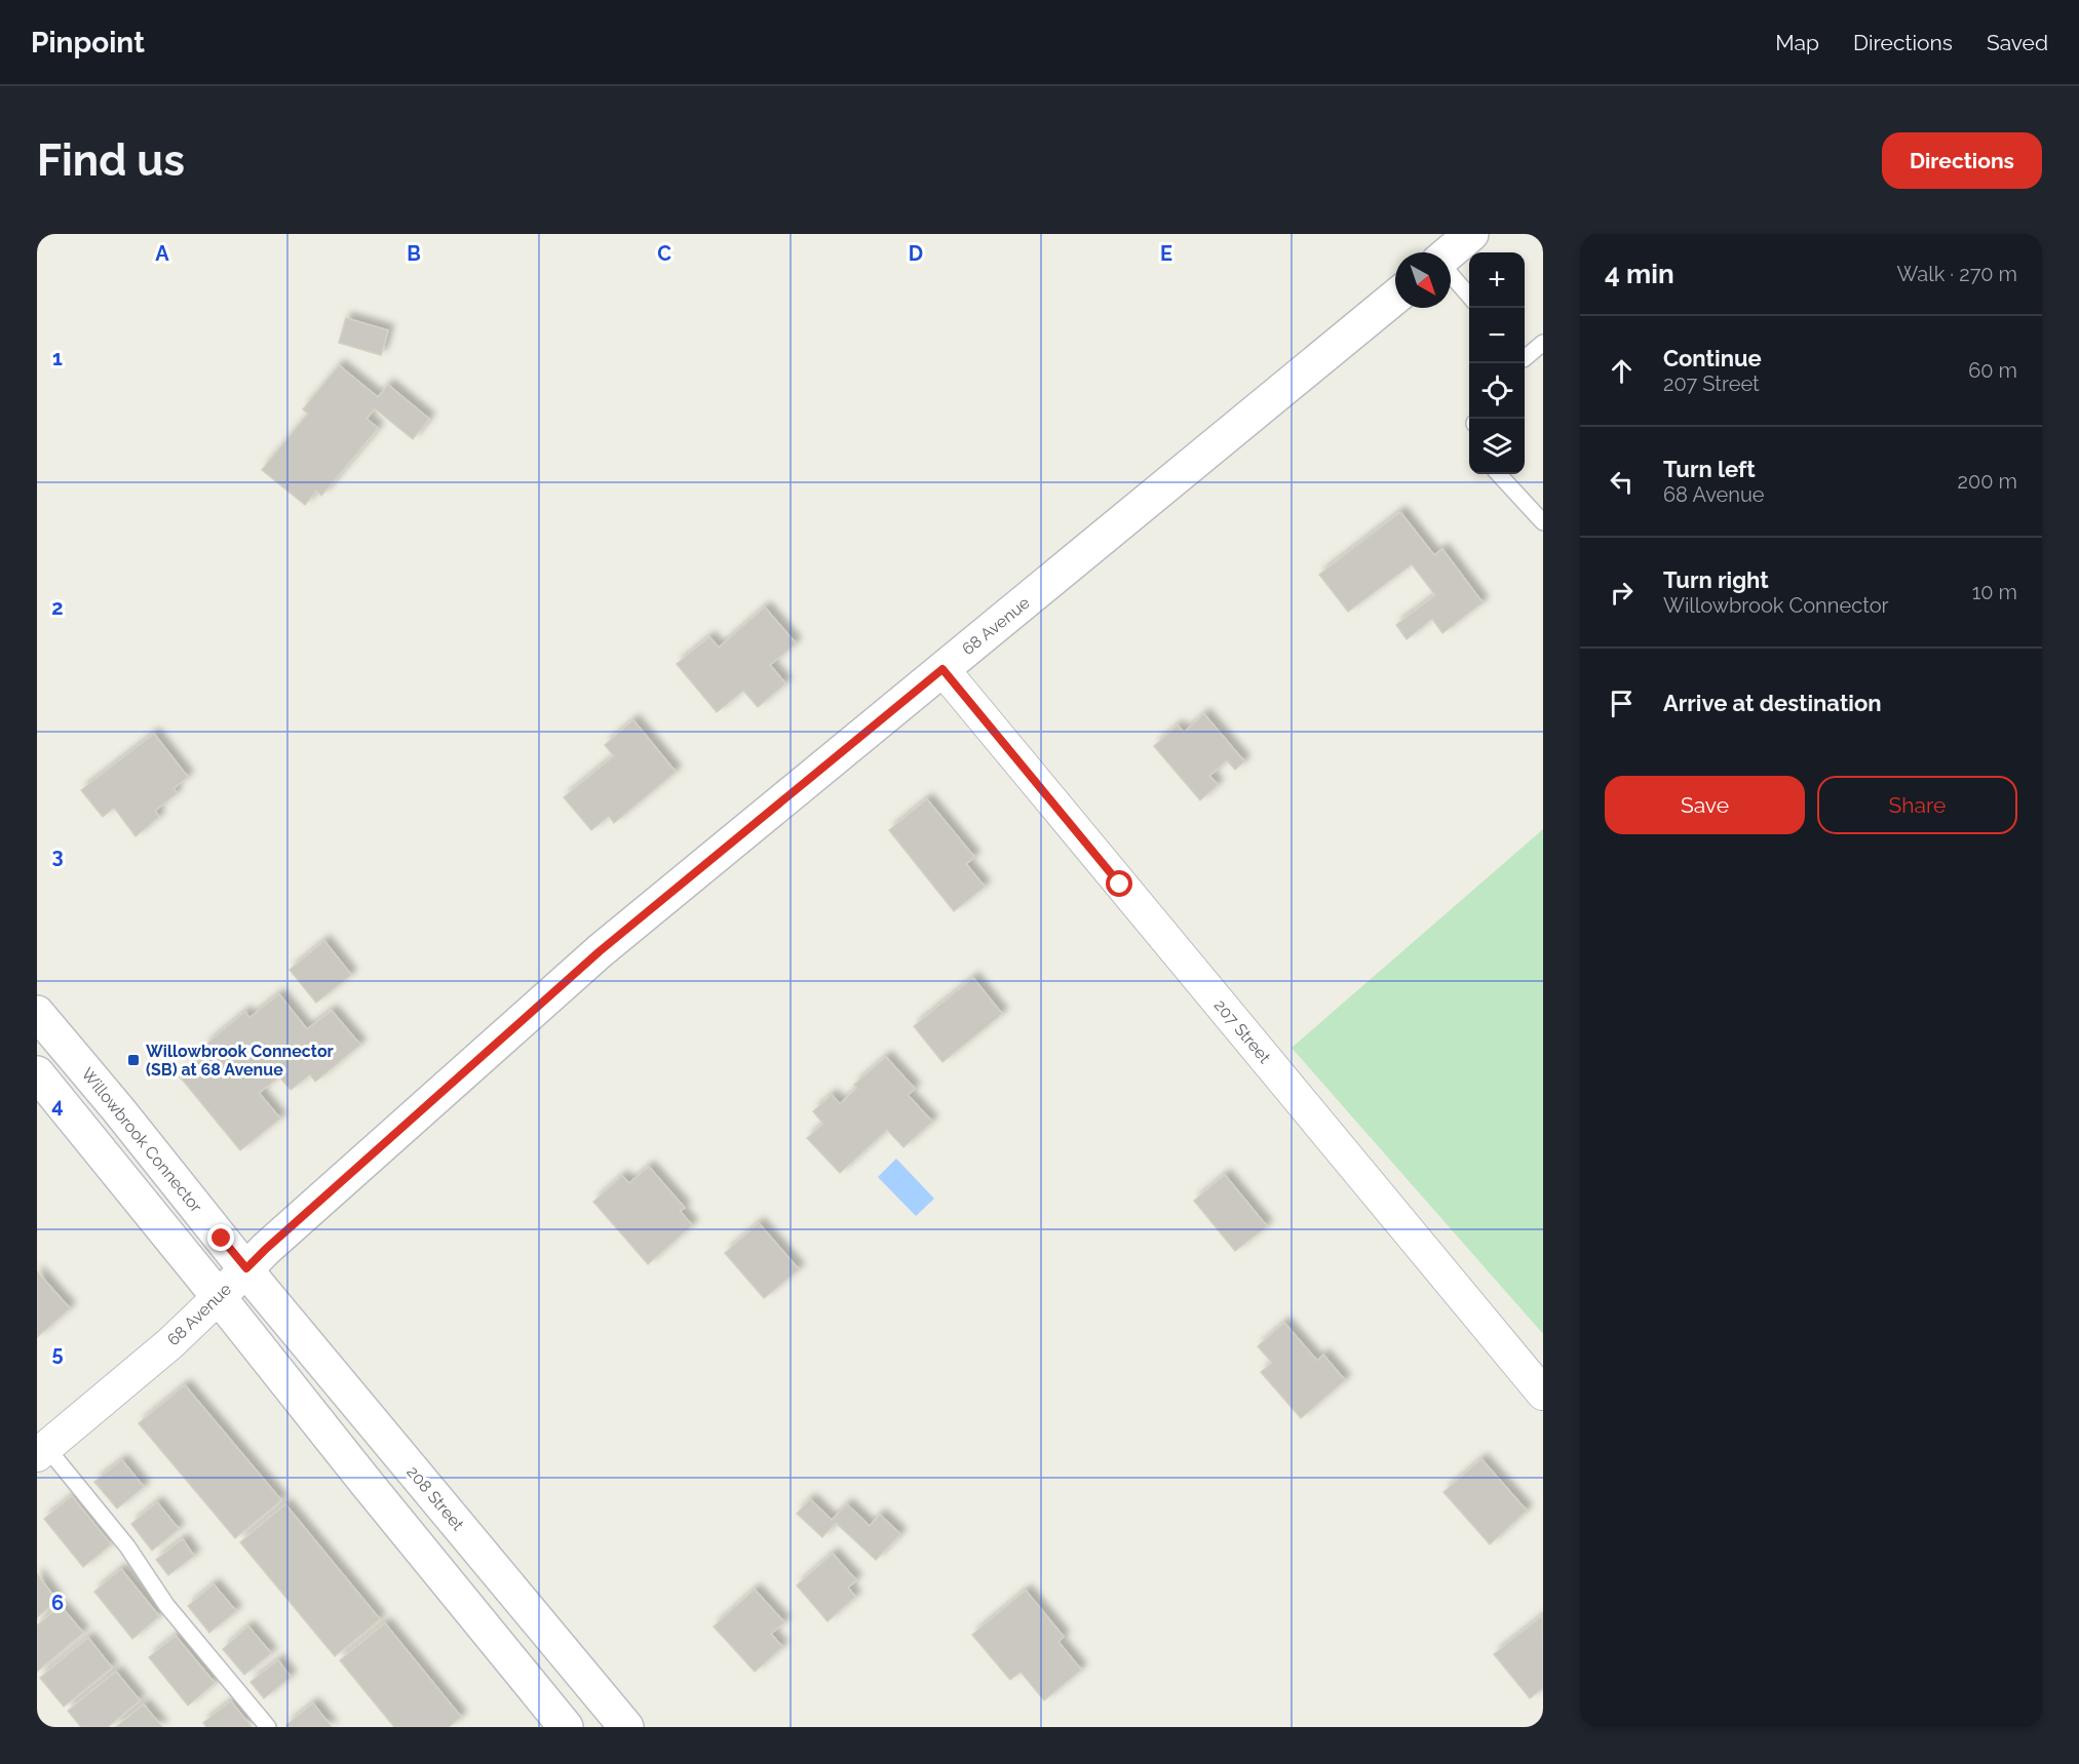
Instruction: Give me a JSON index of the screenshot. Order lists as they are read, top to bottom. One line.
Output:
{"streets":{"main road":["68 Avenue","Willowbrook Connector","208 Street"],"street":["207 Street"]},"crossings":[["68 Avenue","207 Street"],["68 Avenue","Willowbrook Connector"],["68 Avenue","208 Street"],["Willowbrook Connector","208 Street"]],"places":{"transit":["Willowbrook Connector (SB) at 68 Avenue"]},"north":"bottom right","page":{"header":"Pinpoint","nav":["Map","Directions","Saved"],"buttons":["Directions",["Save","Share"]],"title":"Find us","heading":["4 min","Walk · 270 m"],"map_buttons":["+","−"],"list":[["Continue","207 Street","60 m"],["Turn left","68 Avenue","200 m"],["Turn right","Willowbrook Connector","10 m"],"Arrive at destination"]},"grid":{"columns":["A","B","C","D","E"],"rows":["1","2","3","4","5","6"]}}
